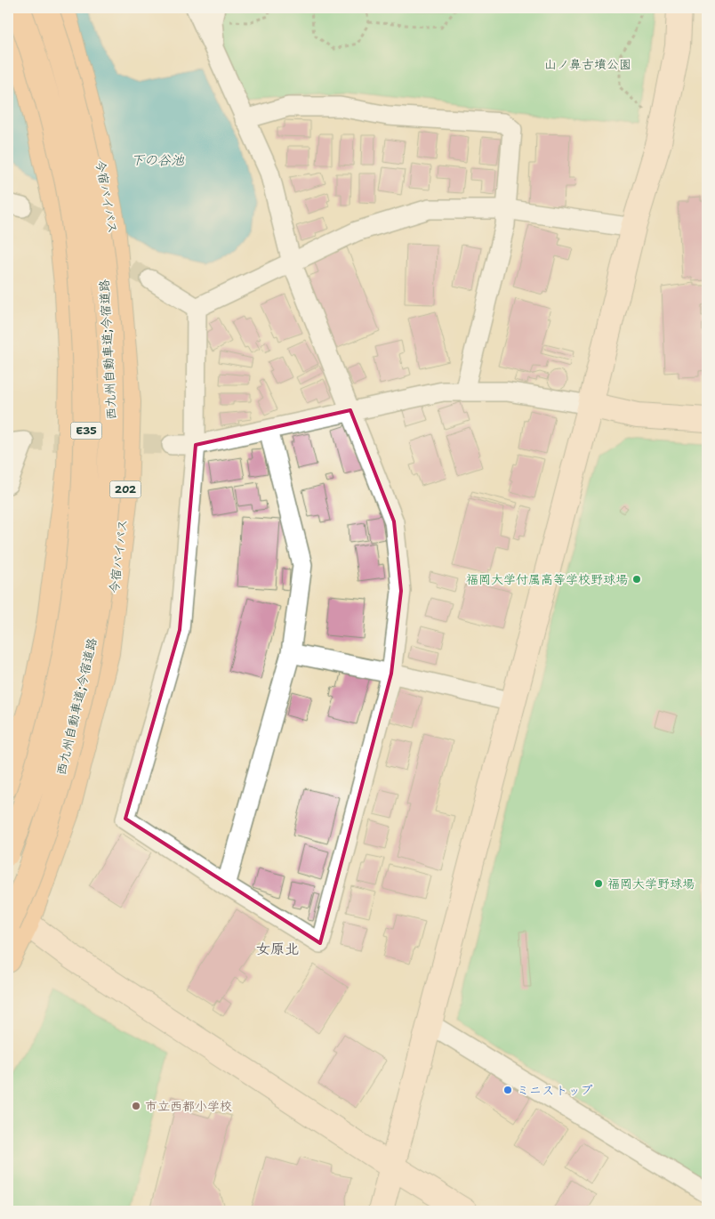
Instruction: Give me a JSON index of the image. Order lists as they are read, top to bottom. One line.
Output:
{"streets":{"highway":["今宿バイパス","西九州自動車道;今宿道路","E35","202"]},"crossings":[["今宿バイパス","西九州自動車道;今宿道路"]],"districts":["女原北"],"water":["下の谷池"],"parks":["山ノ鼻古墳公園"],"places":["福岡大学付属高等学校野球場","福岡大学野球場","ミニストップ","市立西都小学校"]}
